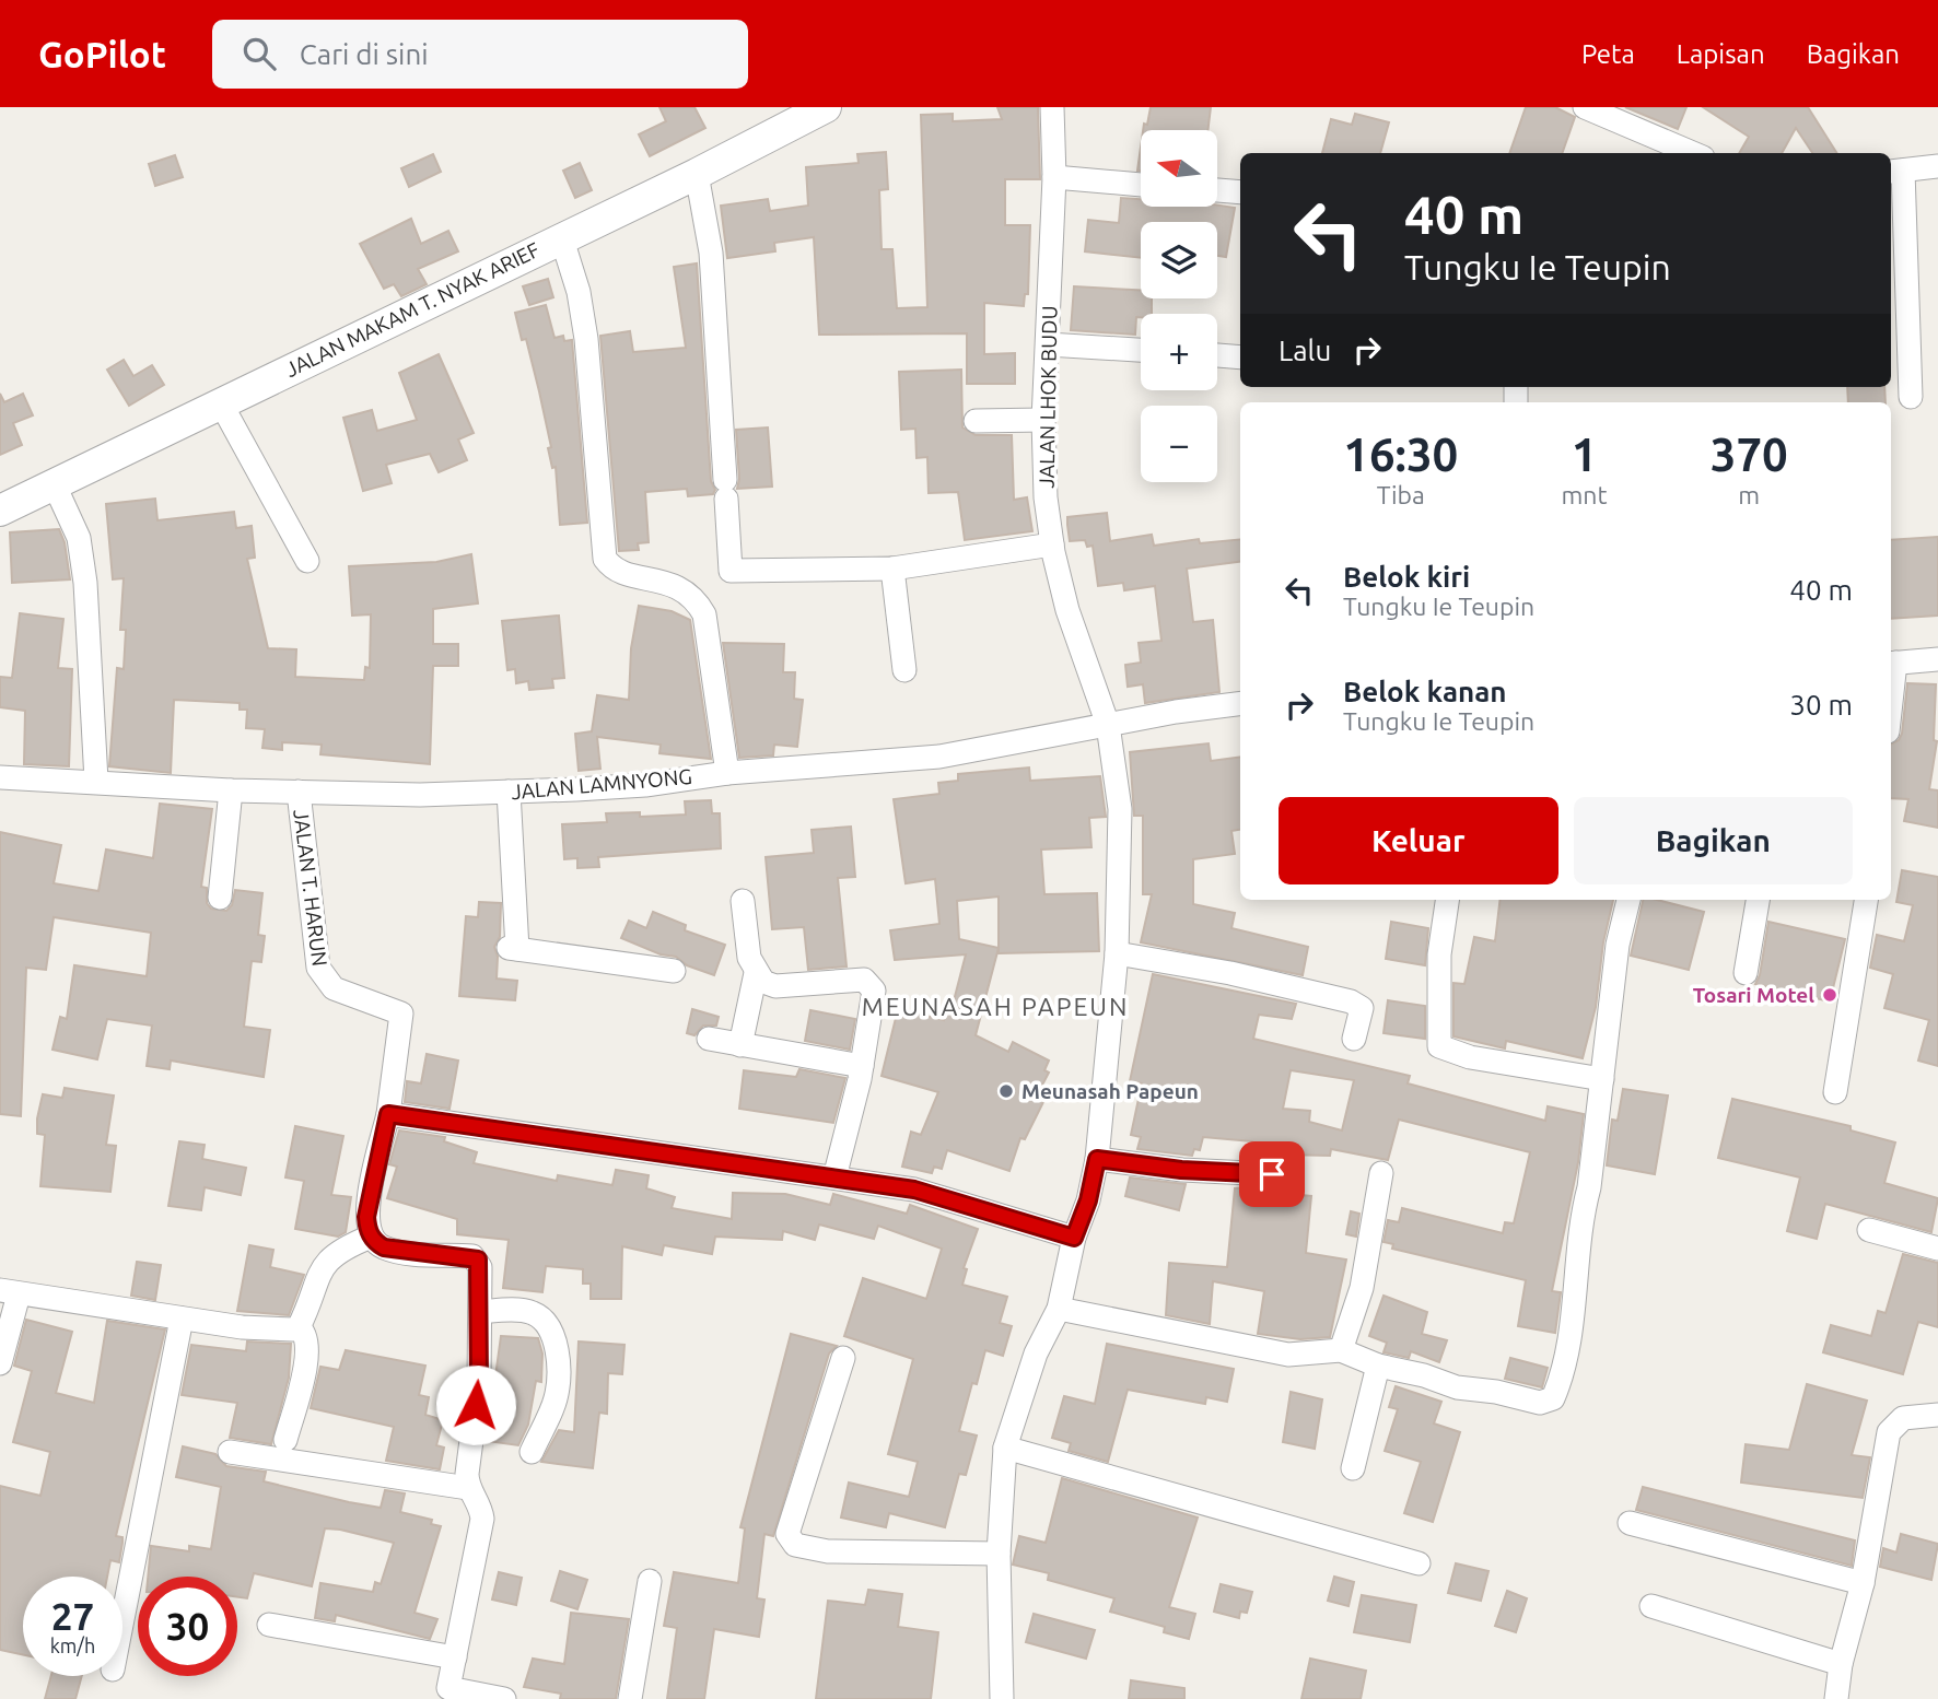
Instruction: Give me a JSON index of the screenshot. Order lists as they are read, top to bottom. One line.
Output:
{"streets":{"street":["JALAN MAKAM T. NYAK ARIEF","JALAN LHOK BUDU","JALAN LAMNYONG","JALAN T. HARUN"]},"crossings":[["JALAN LHOK BUDU","JALAN LAMNYONG"],["JALAN LAMNYONG","JALAN T. HARUN"]],"districts":["MEUNASAH PAPEUN"],"places":["Tosari Motel","Meunasah Papeun"],"north":"left","page":{"header":"GoPilot","search":"Cari di sini","nav":["Peta","Lapisan","Bagikan"],"map_buttons":["+","−"],"turn":["40 m","Tungku Ie Teupin"],"then":"Lalu","eta":["16:30","Tiba","1","mnt","370","m"],"list":[{"name":"Belok kiri","note":"Tungku Ie Teupin","value":"40 m"},{"name":"Belok kanan","note":"Tungku Ie Teupin","value":"30 m"}],"buttons":["Keluar","Bagikan"],"speed":"27 km/h","limit":"30"}}
